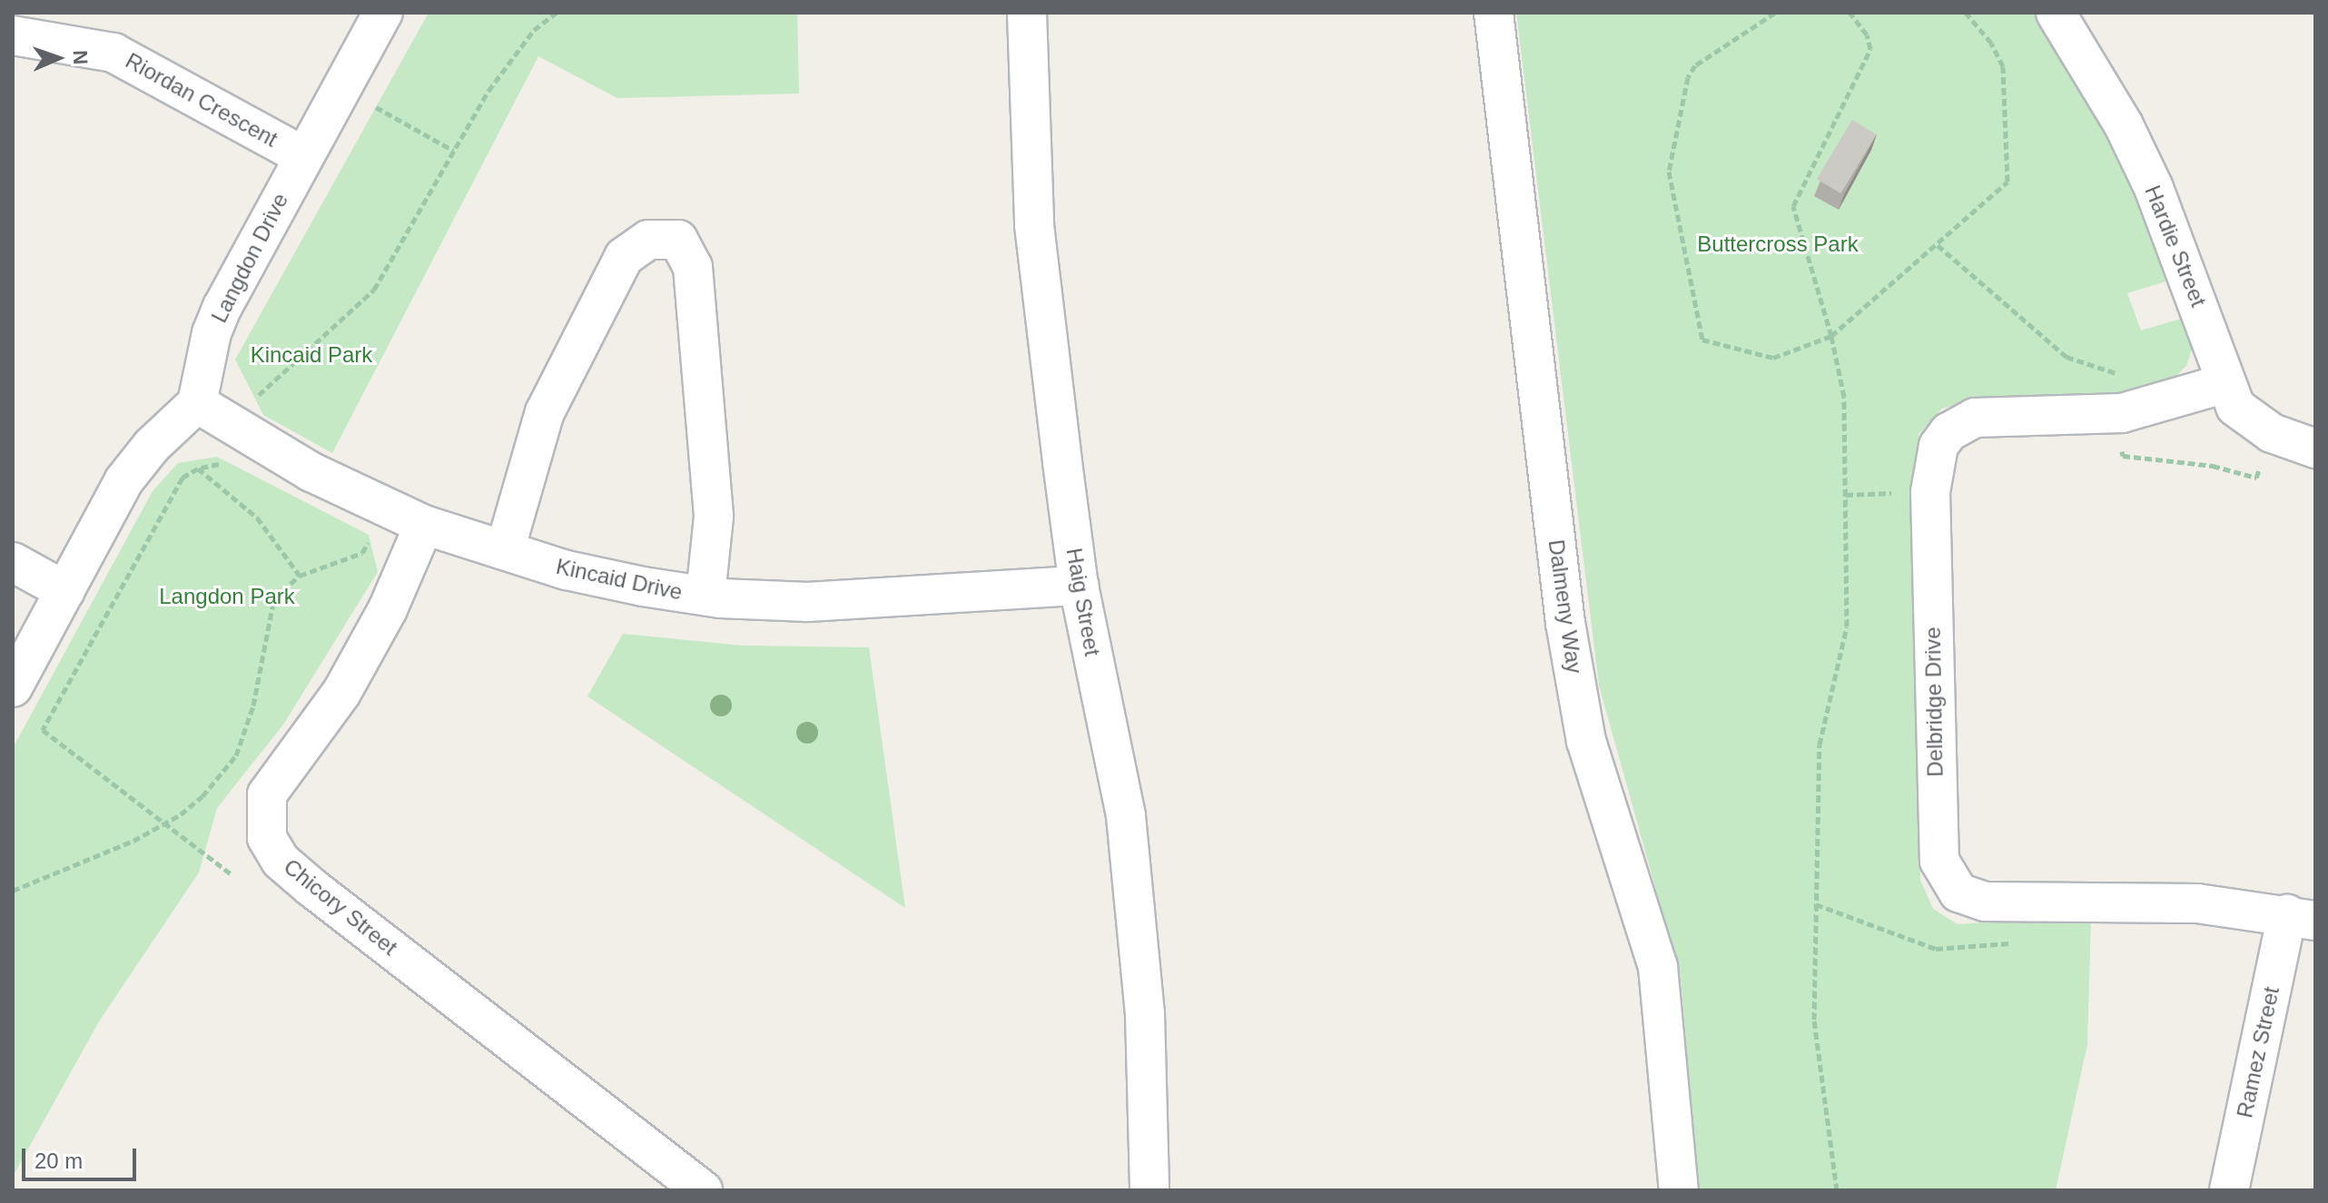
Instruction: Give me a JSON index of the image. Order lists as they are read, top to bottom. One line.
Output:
{"streets":{"street":["Riordan Crescent","Hardie Street","Langdon Drive","Kincaid Drive","Haig Street","Dalmeny Way","Delbridge Drive","Chicory Street","Ramez Street"]},"crossings":[["Riordan Crescent","Langdon Drive"],["Hardie Street","Delbridge Drive"],["Langdon Drive","Kincaid Drive"],["Kincaid Drive","Haig Street"],["Kincaid Drive","Chicory Street"],["Delbridge Drive","Ramez Street"]],"parks":["Buttercross Park","Kincaid Park","Langdon Park"],"scale_bar":"20 m","north":"right"}
